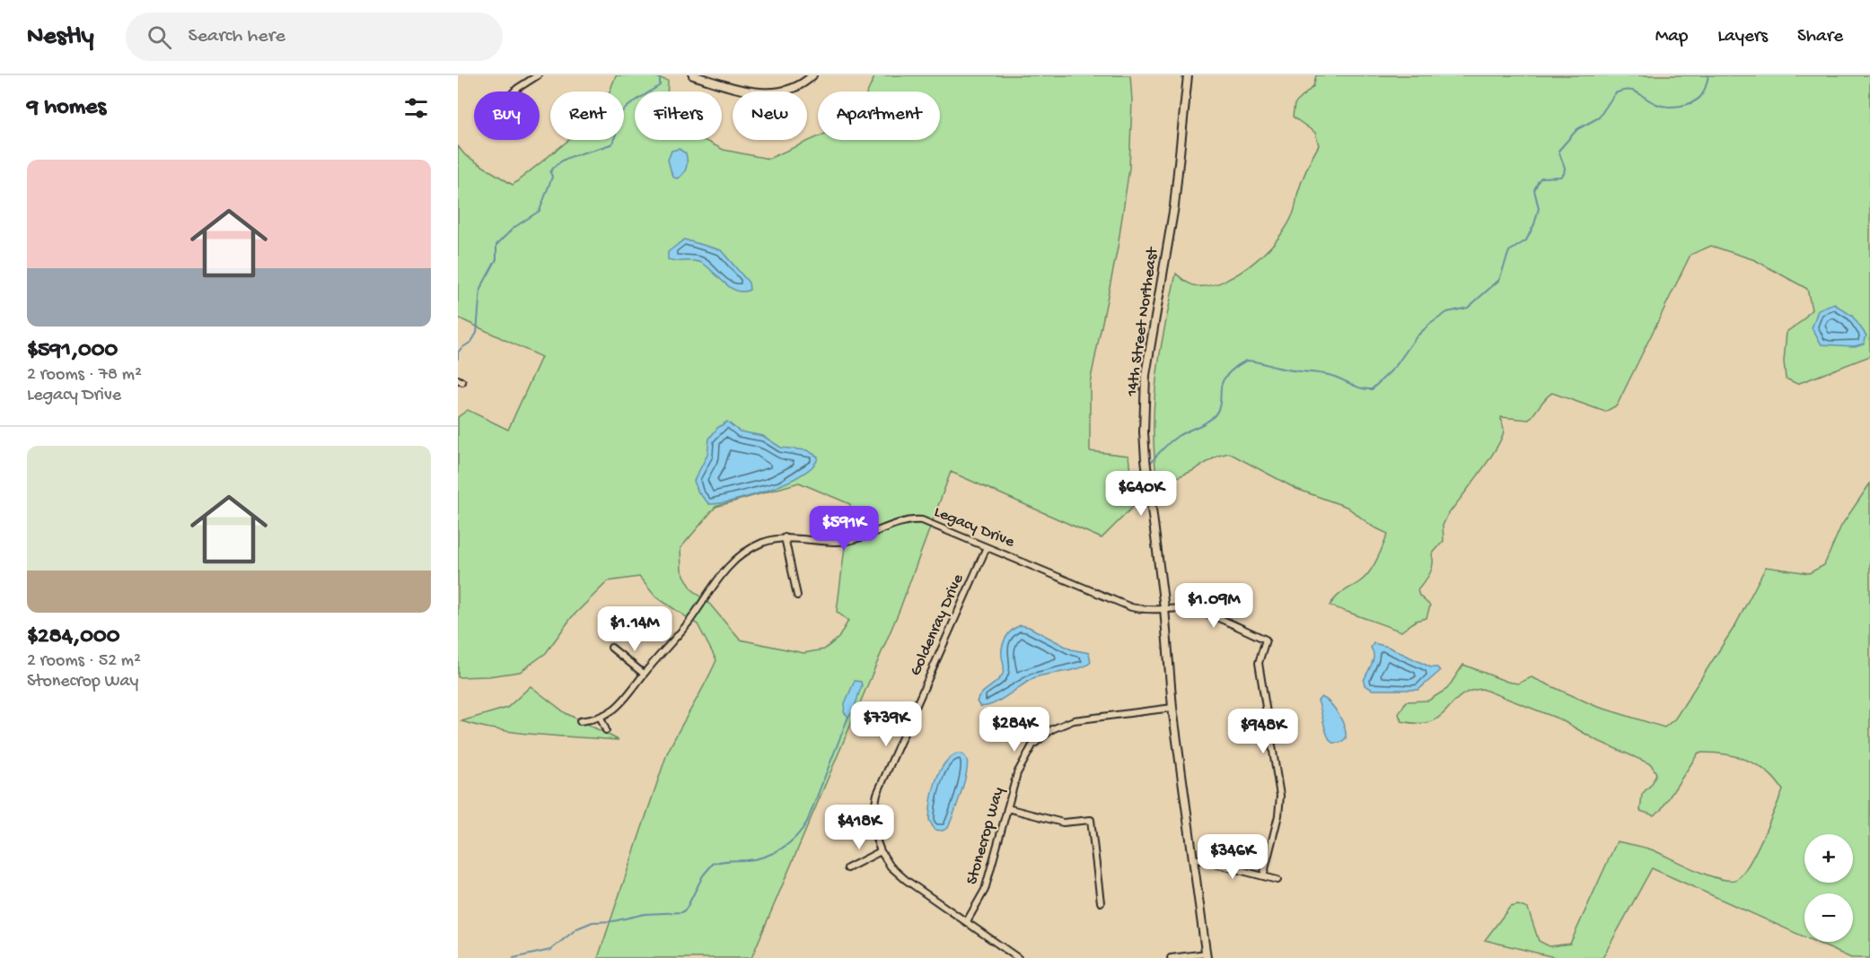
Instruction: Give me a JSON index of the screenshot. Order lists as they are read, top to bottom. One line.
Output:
{"streets":{"street":["14th Street Northeast","Legacy Drive","Goldenray Drive","Stonecrop Way"]},"crossings":[["14th Street Northeast","Legacy Drive"],["14th Street Northeast","Stonecrop Way"],["Legacy Drive","Goldenray Drive"],["Goldenray Drive","Stonecrop Way"]],"page":{"header":"Nestly","search":"Search here","nav":["Map","Layers","Share"],"heading":"9 homes","chip":["Buy","Rent","Filters","New","Apartment"],"list":[{"name":"$591,000","note":"2 rooms · 78 m² · Legacy Drive"},{"name":"$284,000","note":"2 rooms · 52 m² · Stonecrop Way"}],"price":["$640K","$591K","$1.09M","$1.14M","$739K","$284K","$948K","$418K","$346K"],"map_buttons":["+","−"]}}
